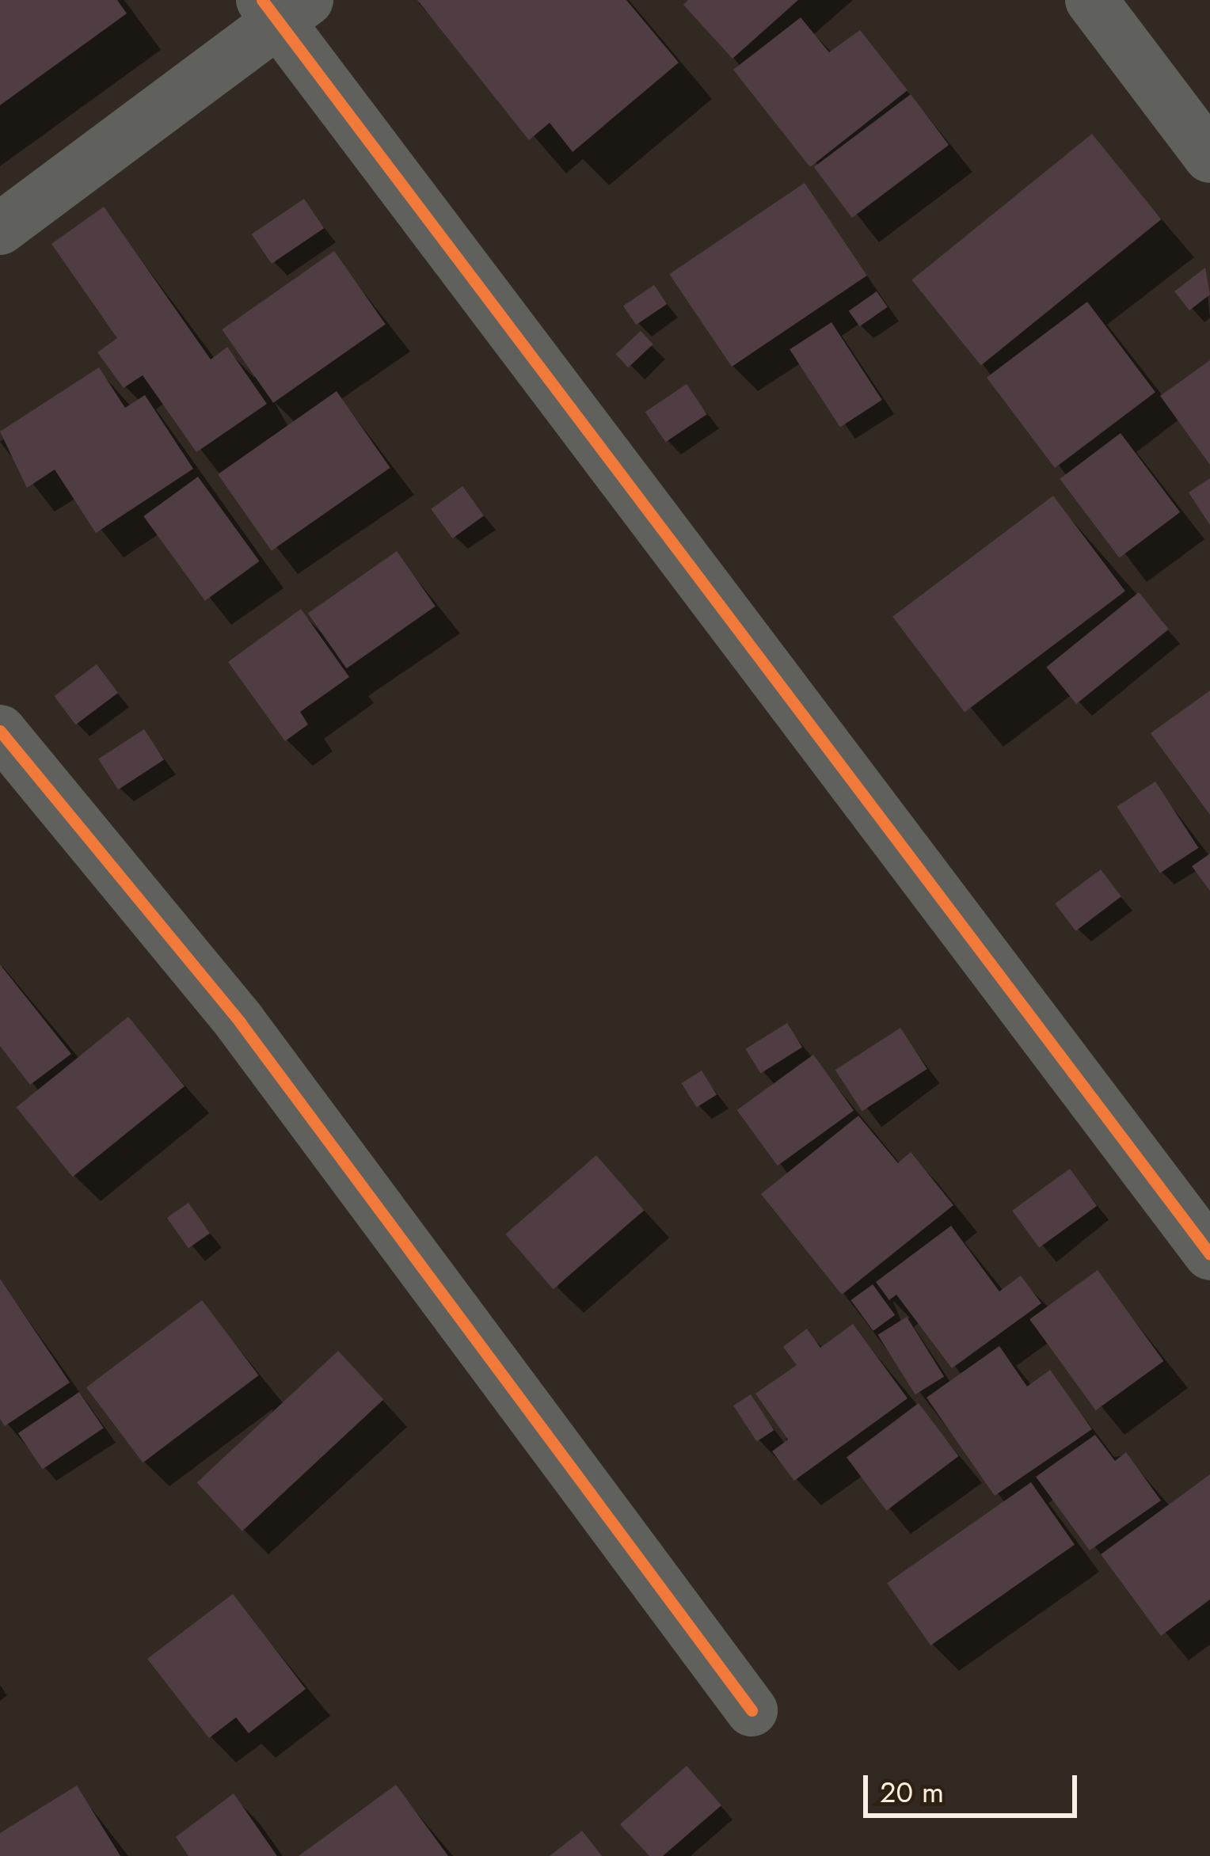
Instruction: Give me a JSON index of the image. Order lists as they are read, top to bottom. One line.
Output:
{"scale_bar":"20 m"}
